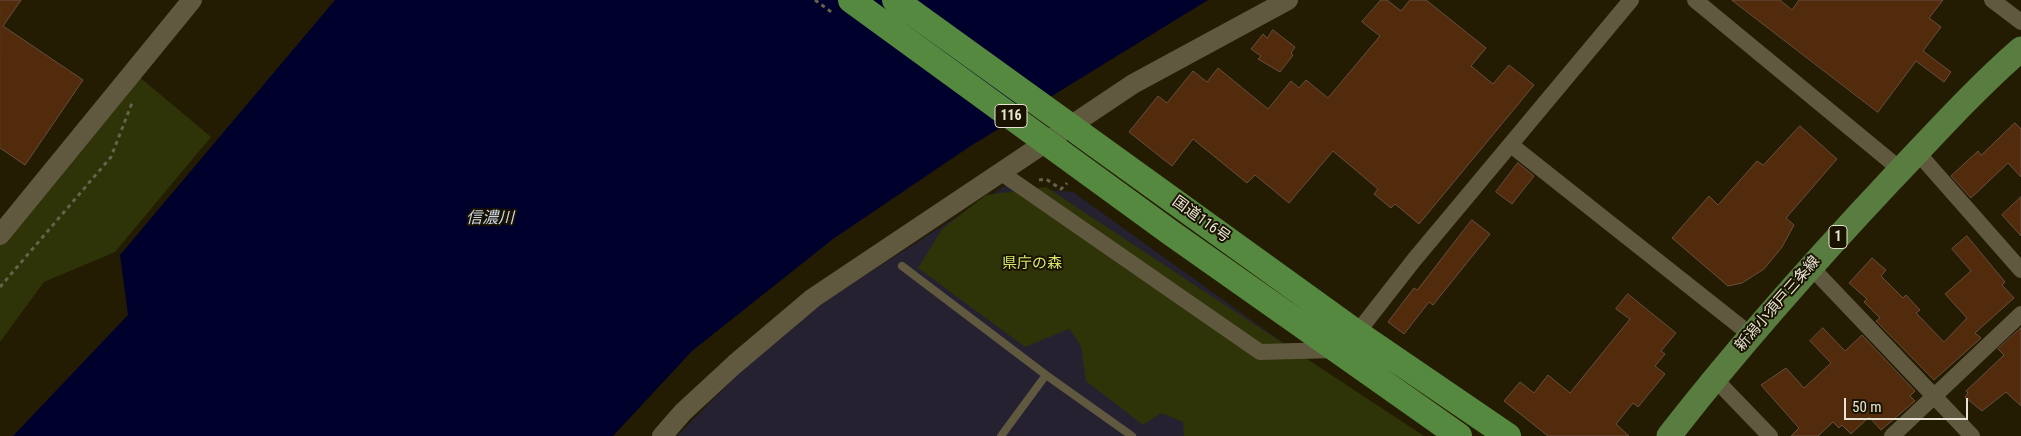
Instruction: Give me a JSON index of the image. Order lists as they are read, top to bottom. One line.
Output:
{"streets":{"highway":["116","国道116号"],"main road":["1","新潟小須戸三条線"]},"water":["信濃川"],"parks":["県庁の森"],"scale_bar":"50 m"}
